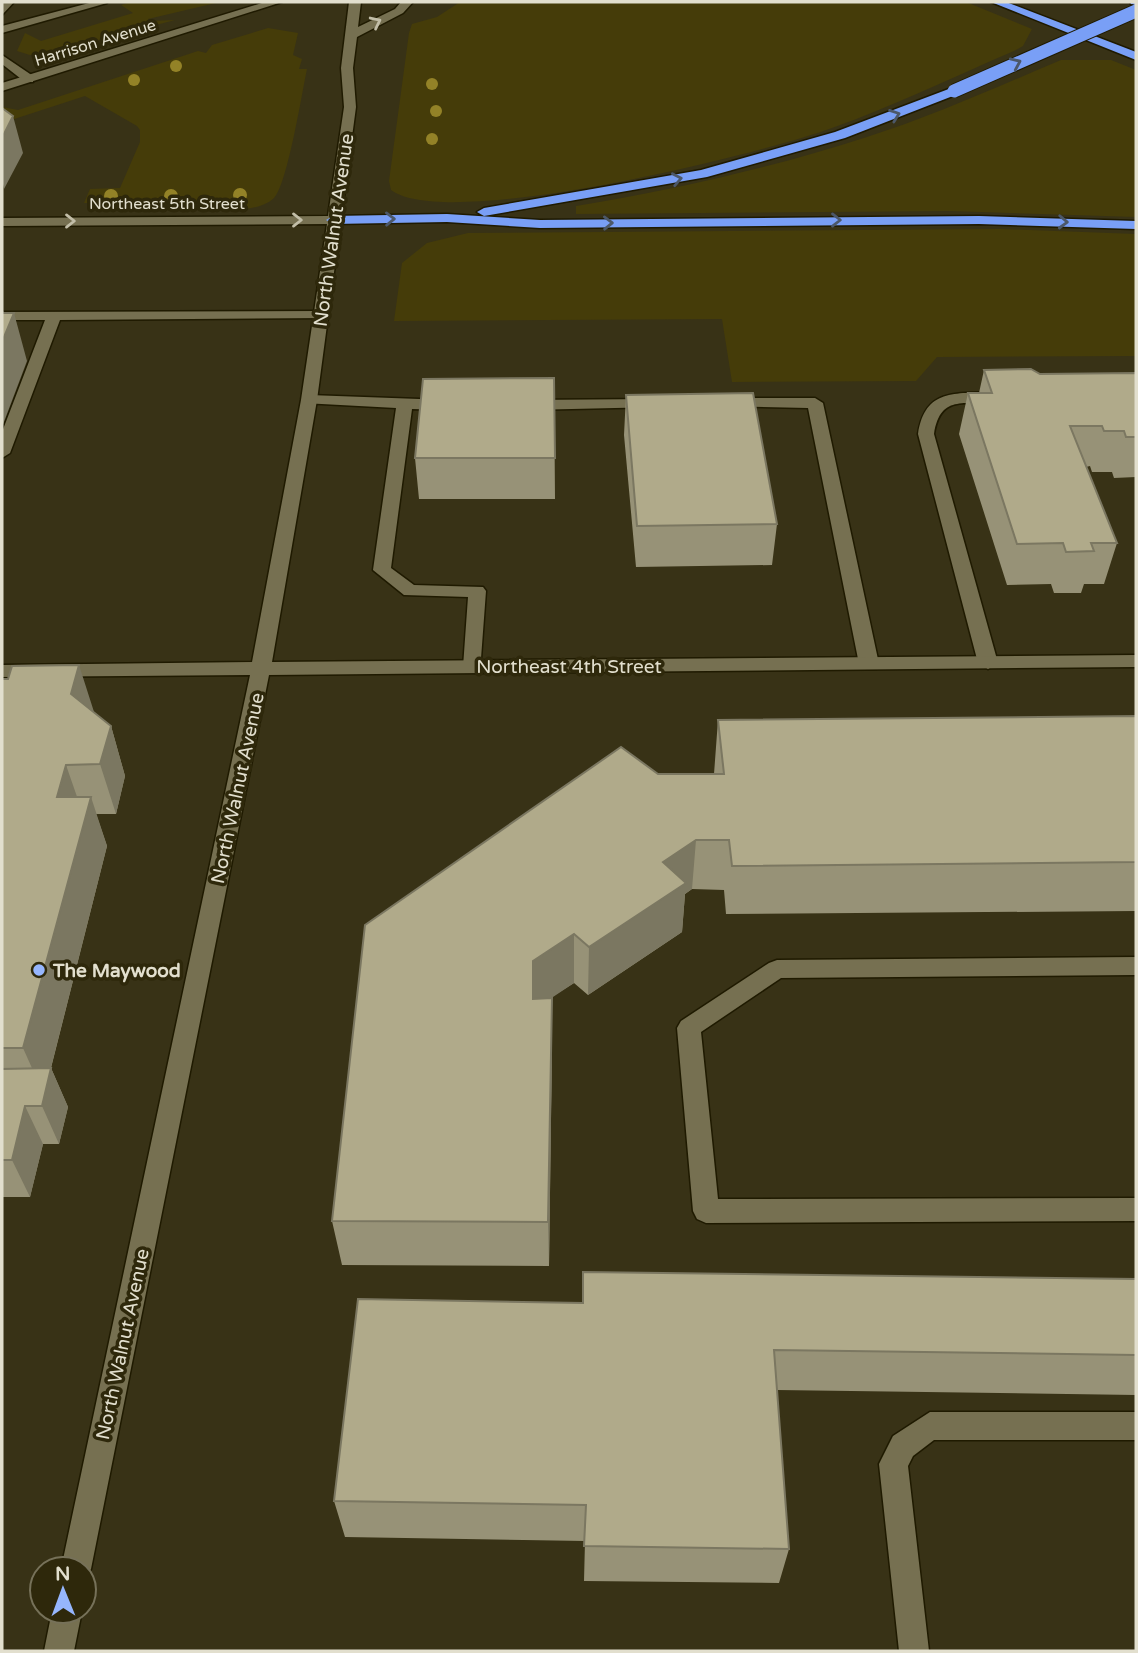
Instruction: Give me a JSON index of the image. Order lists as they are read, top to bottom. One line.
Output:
{"streets":{"main road":["Harrison Avenue","Northeast 5th Street","North Walnut Avenue","Northeast 4th Street"]},"crossings":[["Northeast 5th Street","North Walnut Avenue"],["North Walnut Avenue","Northeast 4th Street"]],"places":["The Maywood"],"north":"top"}
